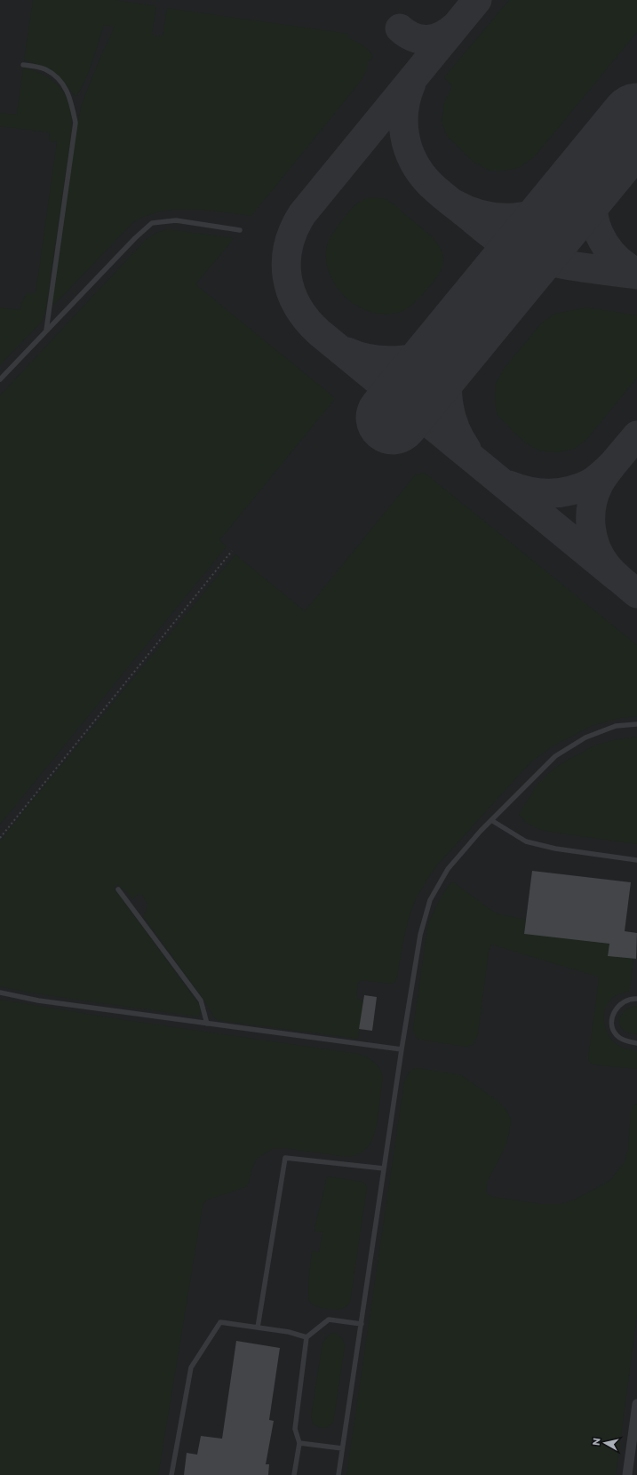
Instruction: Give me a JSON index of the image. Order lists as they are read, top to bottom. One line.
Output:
{"north":"left"}
